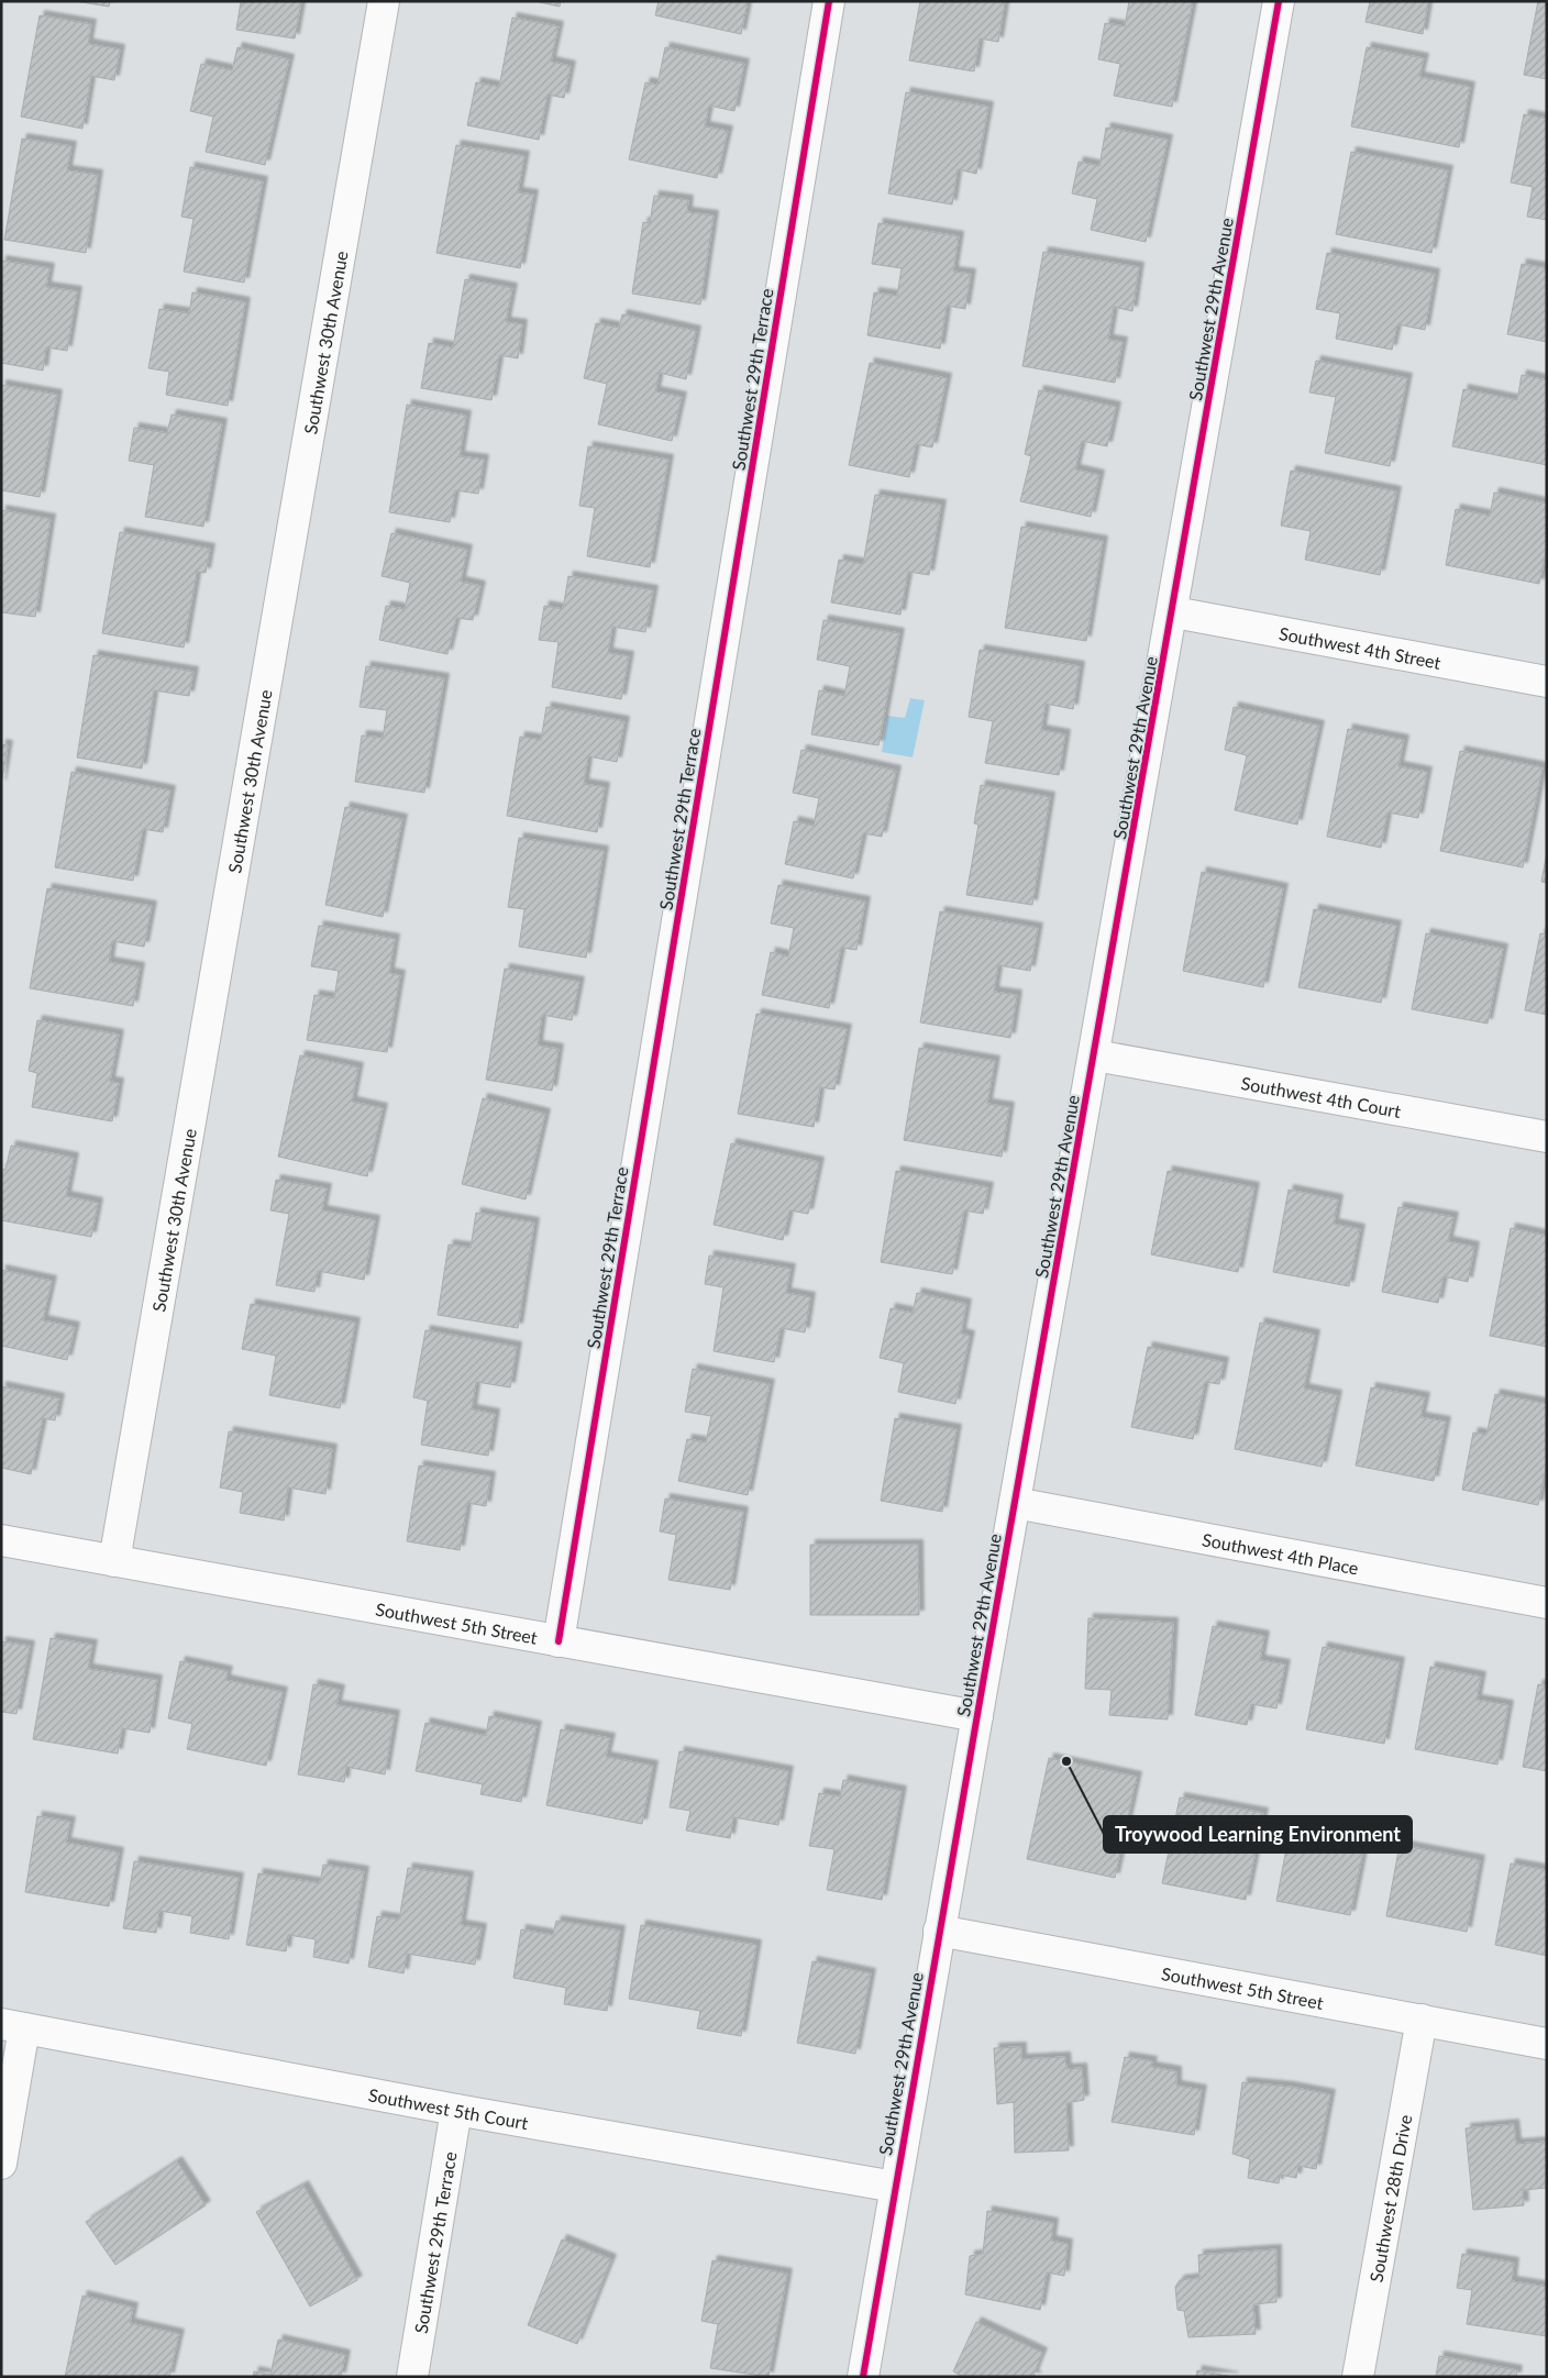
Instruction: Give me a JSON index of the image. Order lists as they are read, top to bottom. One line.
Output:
{"streets":{"street":["Southwest 29th Avenue","Southwest 30th Avenue","Southwest 29th Terrace","Southwest 4th Street","Southwest 4th Court","Southwest 4th Place","Southwest 5th Street","Southwest 5th Court","Southwest 28th Drive"]},"crossings":[["Southwest 29th Avenue","Southwest 4th Street"],["Southwest 29th Avenue","Southwest 4th Court"],["Southwest 29th Avenue","Southwest 4th Place"],["Southwest 29th Avenue","Southwest 5th Street"],["Southwest 29th Avenue","Southwest 5th Court"],["Southwest 30th Avenue","Southwest 5th Street"],["Southwest 29th Terrace","Southwest 5th Street"],["Southwest 29th Terrace","Southwest 5th Court"],["Southwest 5th Street","Southwest 28th Drive"]],"places":["Troywood Learning Environment"]}
